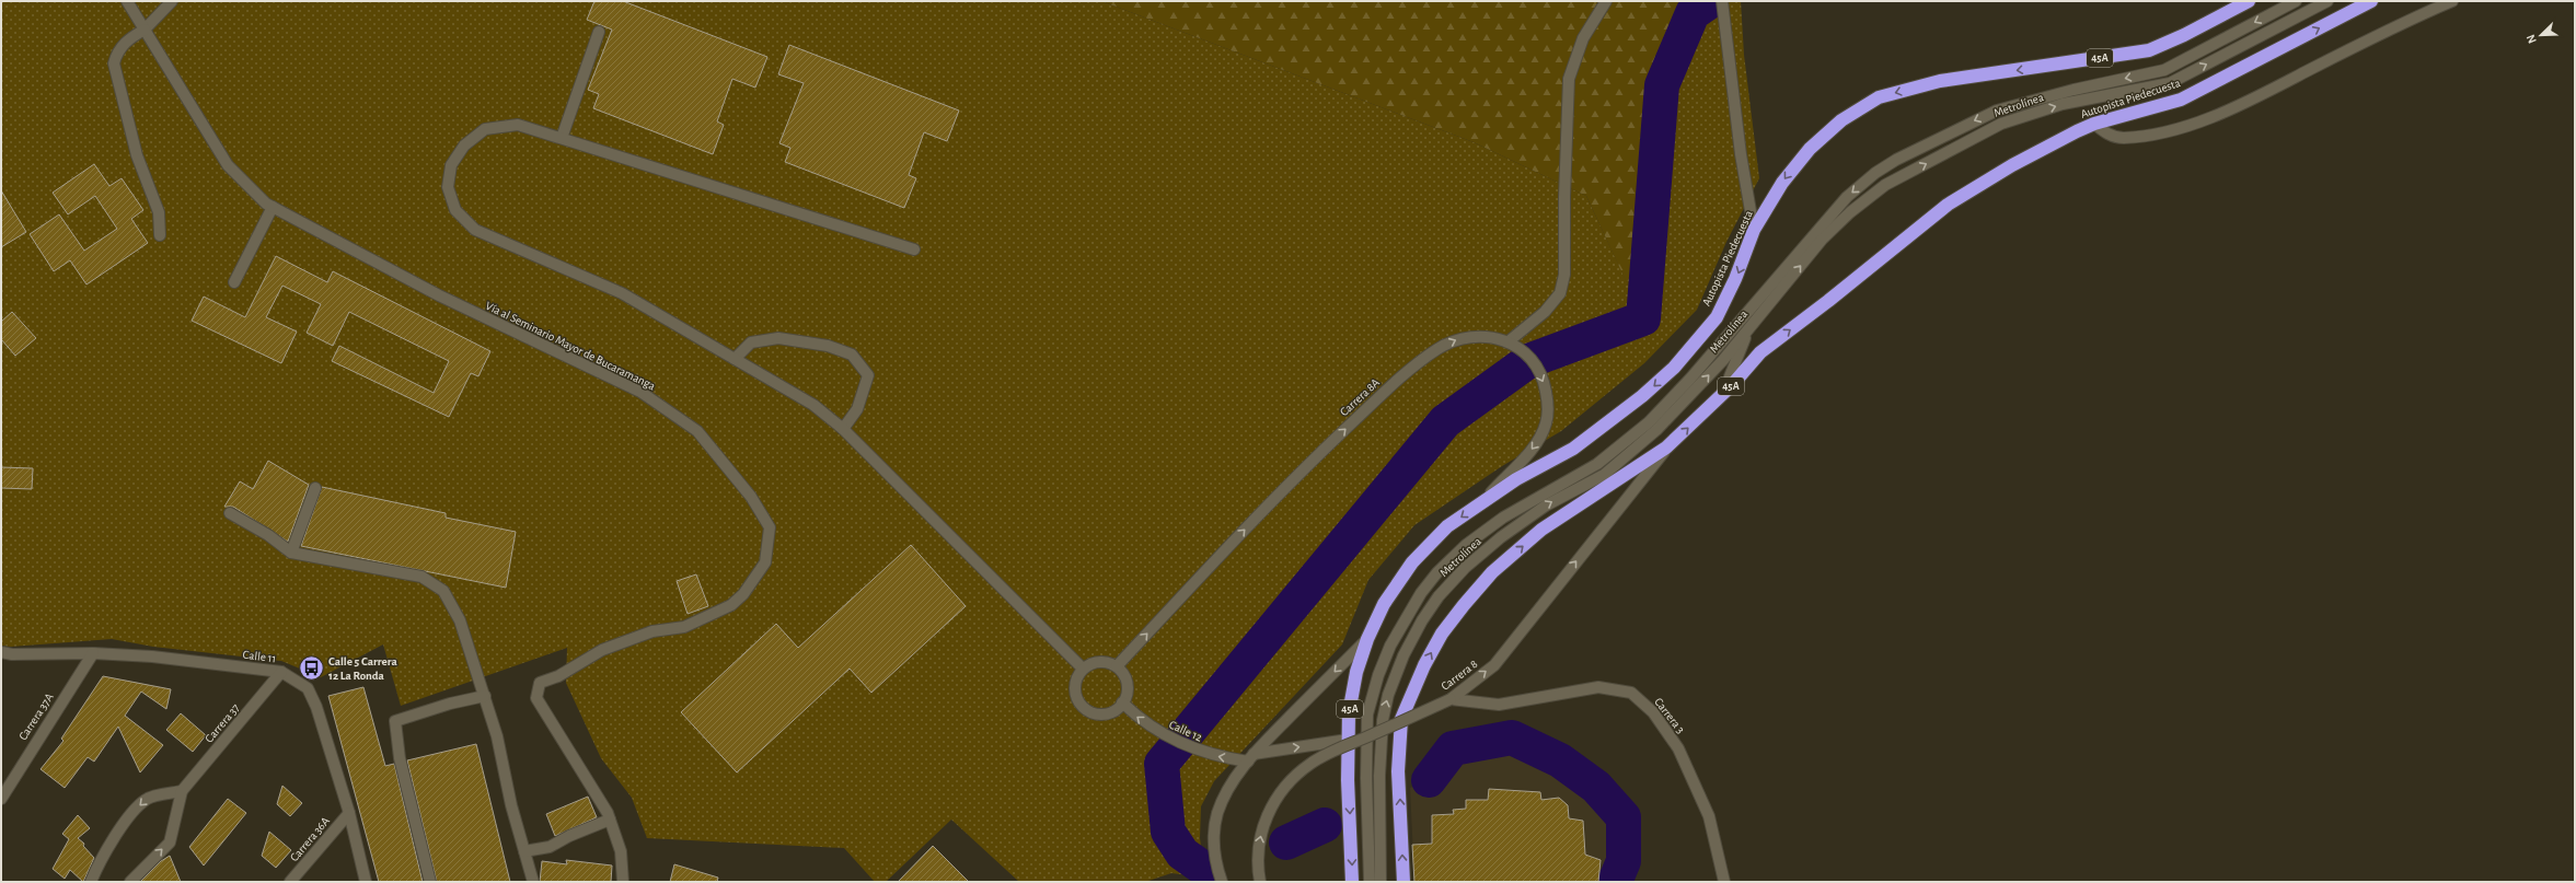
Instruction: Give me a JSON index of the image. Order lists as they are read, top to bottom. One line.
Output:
{"streets":{"highway":["45A","Autopista Piedecuesta"],"street":["Metrolínea","Vía al Seminario Mayor de Bucaramanga","Carrera 8A","Calle 11","Carrera 8","Carrera 3","Carrera 37A","Carrera 37","Calle 12","Carrera 36A"]},"crossings":[["Autopista Piedecuesta","Carrera 8A"],["Autopista Piedecuesta","Carrera 8"],["Carrera 8A","Calle 12"],["Calle 11","Carrera 37A"],["Calle 11","Carrera 37"],["Calle 11","Carrera 36A"],["Carrera 8","Carrera 3"]],"one_way":["Carrera 8","Calle 12"],"places":{"bus stop":["Calle 5 Carrera 12 La Ronda"]},"north":"bottom left"}
